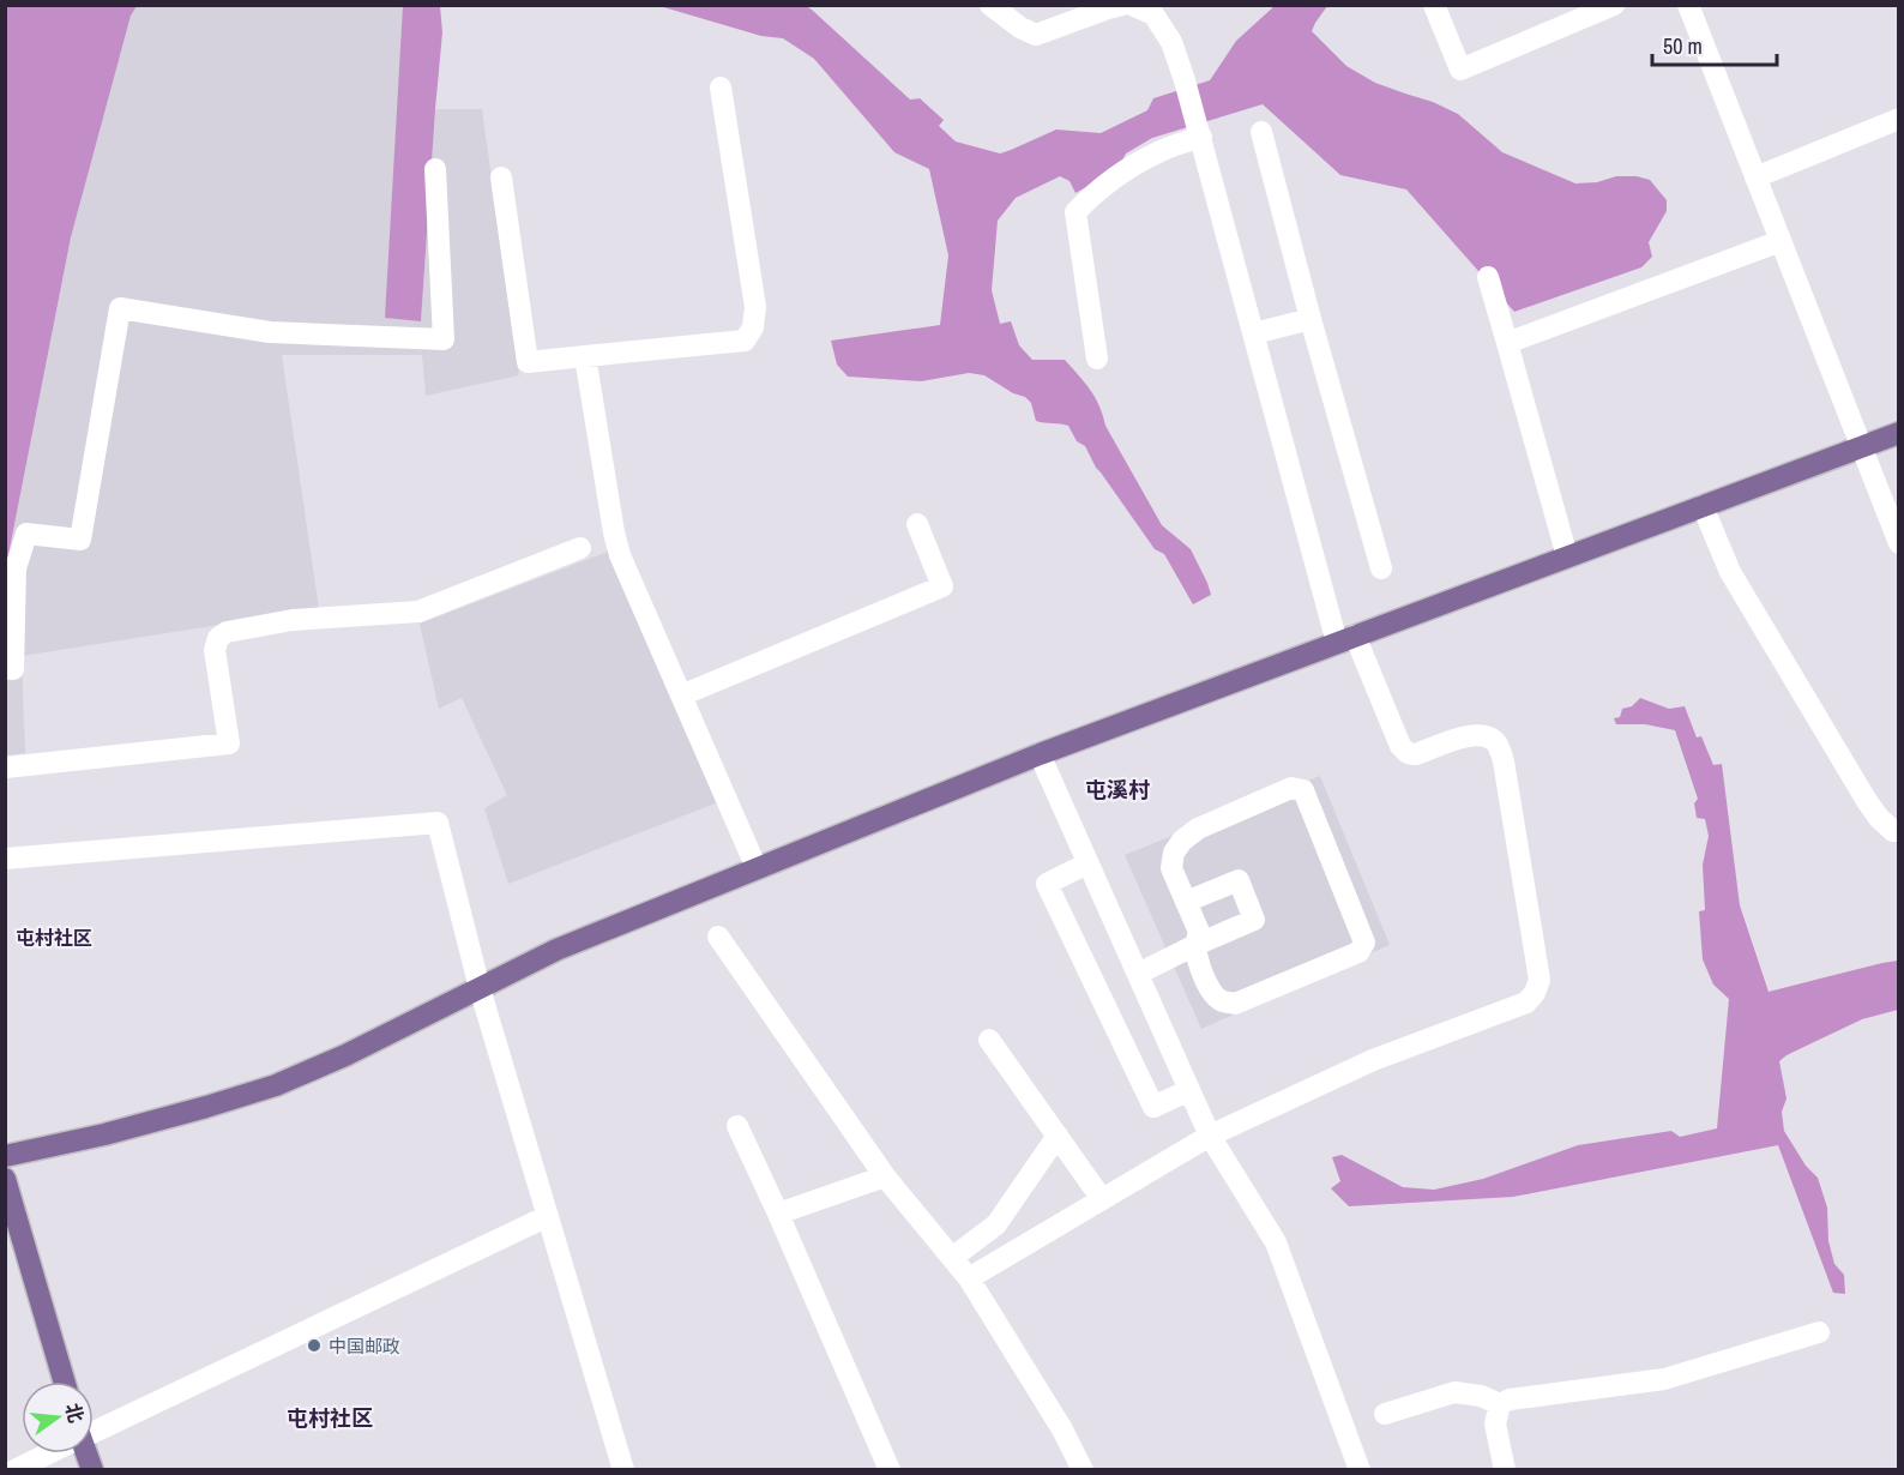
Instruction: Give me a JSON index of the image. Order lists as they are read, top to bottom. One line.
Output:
{"districts":["屯溪村","屯村社区","屯村社区"],"places":["中国邮政"],"scale_bar":"50 m","north":"right"}
